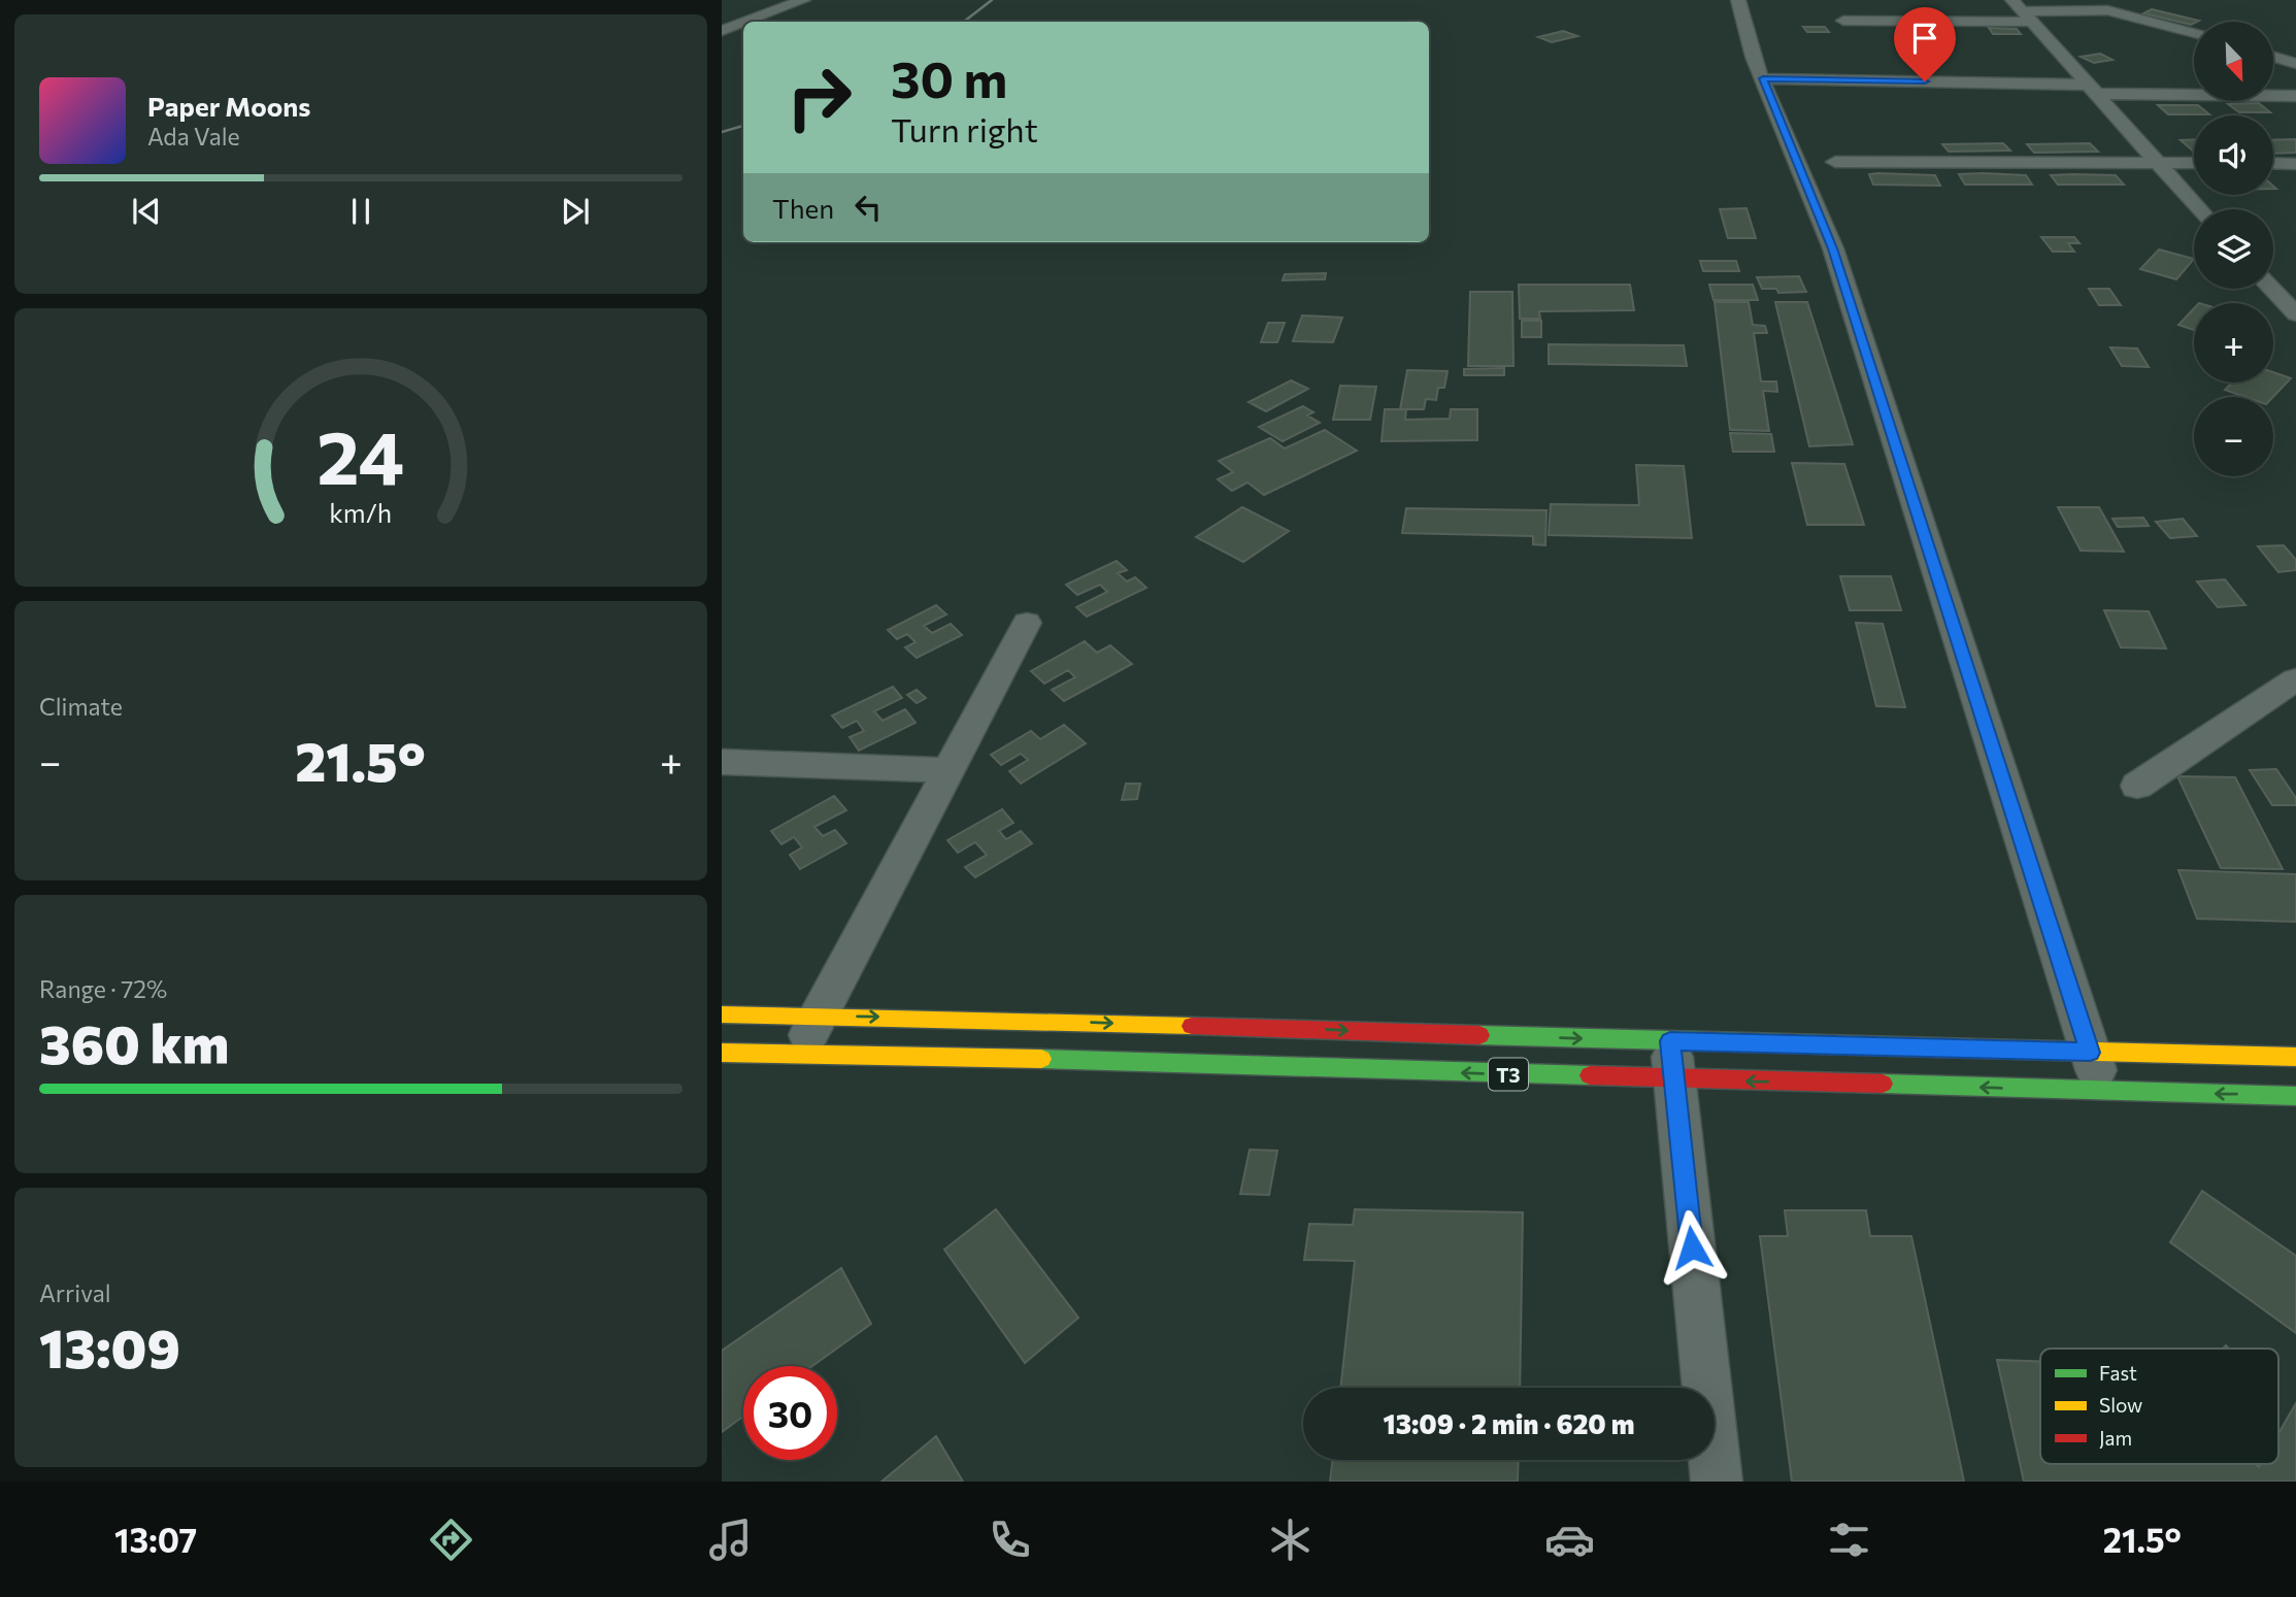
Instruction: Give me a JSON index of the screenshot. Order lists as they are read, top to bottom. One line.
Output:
{"streets":{"highway":["T3"]},"legend":["Fast","Slow","Jam"],"north":"bottom right","page":{"map_buttons":["+","−"],"turn":["30 m","Turn right"],"song":["Paper Moons","Ada Vale"],"then":"Then","tile":["Climate",["Range · 72%","360 km"],["Arrival","13:09"]],"heat":["−","21.5°","+"],"limit":"30","trip":"13:09 · 2 min · 620 m","tabs":["13:07","21.5°"],"gauge":["24","km/h"]}}
